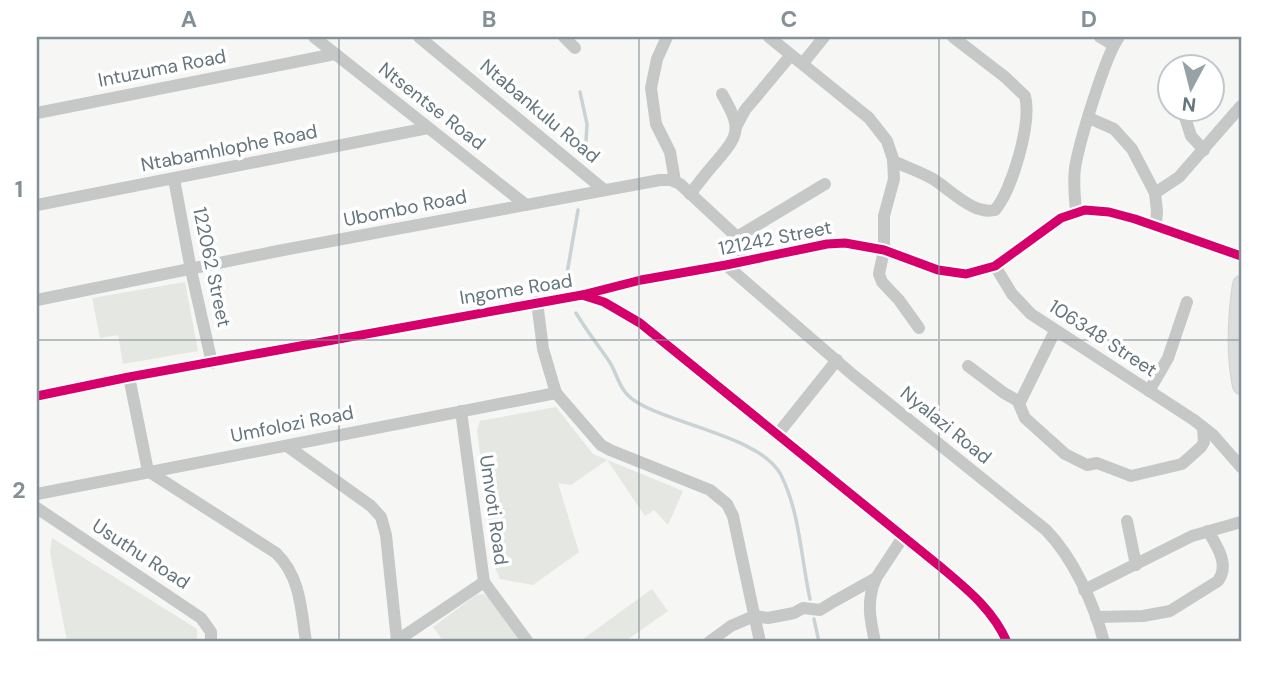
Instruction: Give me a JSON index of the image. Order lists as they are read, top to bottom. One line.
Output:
{"streets":{"street":["Intuzuma Road","Ntsentse Road","Ntabankulu Road","Ntabamhlophe Road","Ubombo Road","121242 Street","122062 Street","Ingome Road","106348 Street","Umfolozi Road","Nyalazi Road","Umvoti Road","Usuthu Road"]},"crossings":[["Intuzuma Road","Ntsentse Road"],["Ntsentse Road","Ntabamhlophe Road"],["Ntsentse Road","Ubombo Road"],["Ntabankulu Road","Ubombo Road"],["Ntabamhlophe Road","122062 Street"],["Ubombo Road","122062 Street"],["121242 Street","Ingome Road"],["121242 Street","106348 Street"],["121242 Street","Nyalazi Road"],["122062 Street","Ingome Road"],["Umfolozi Road","Umvoti Road"]],"north":"bottom","grid":{"columns":["A","B","C","D"],"rows":["1","2"]}}
